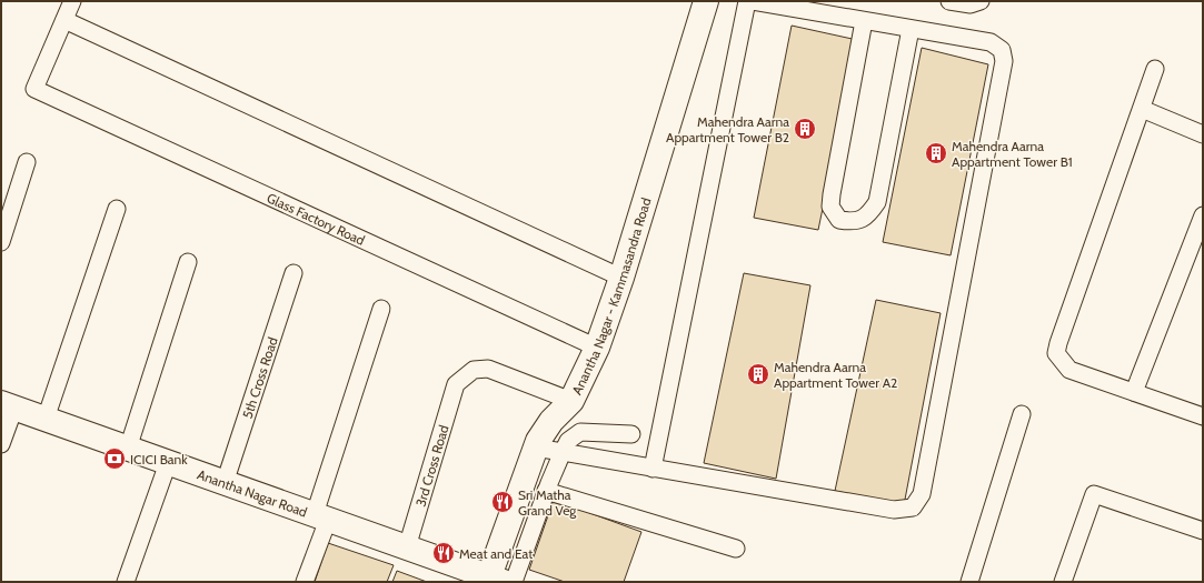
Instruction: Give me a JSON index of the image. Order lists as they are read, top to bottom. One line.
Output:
{"streets":{"street":["Glass Factory Road","Anantha Nagar - Kammasandra Road","5th Cross Road","3rd Cross Road","Anantha Nagar Road"]},"crossings":[["Glass Factory Road","Anantha Nagar - Kammasandra Road"],["Anantha Nagar - Kammasandra Road","3rd Cross Road"],["Anantha Nagar - Kammasandra Road","Anantha Nagar Road"],["5th Cross Road","Anantha Nagar Road"],["3rd Cross Road","Anantha Nagar Road"]],"places":{"building":["Mahendra Aarna Appartment Tower B2","Mahendra Aarna Appartment Tower B1","Mahendra Aarna Appartment Tower A2"],"bank":["ICICI Bank"],"restaurant":["Sri Matha Grand Veg","Meat and Eat"]}}
